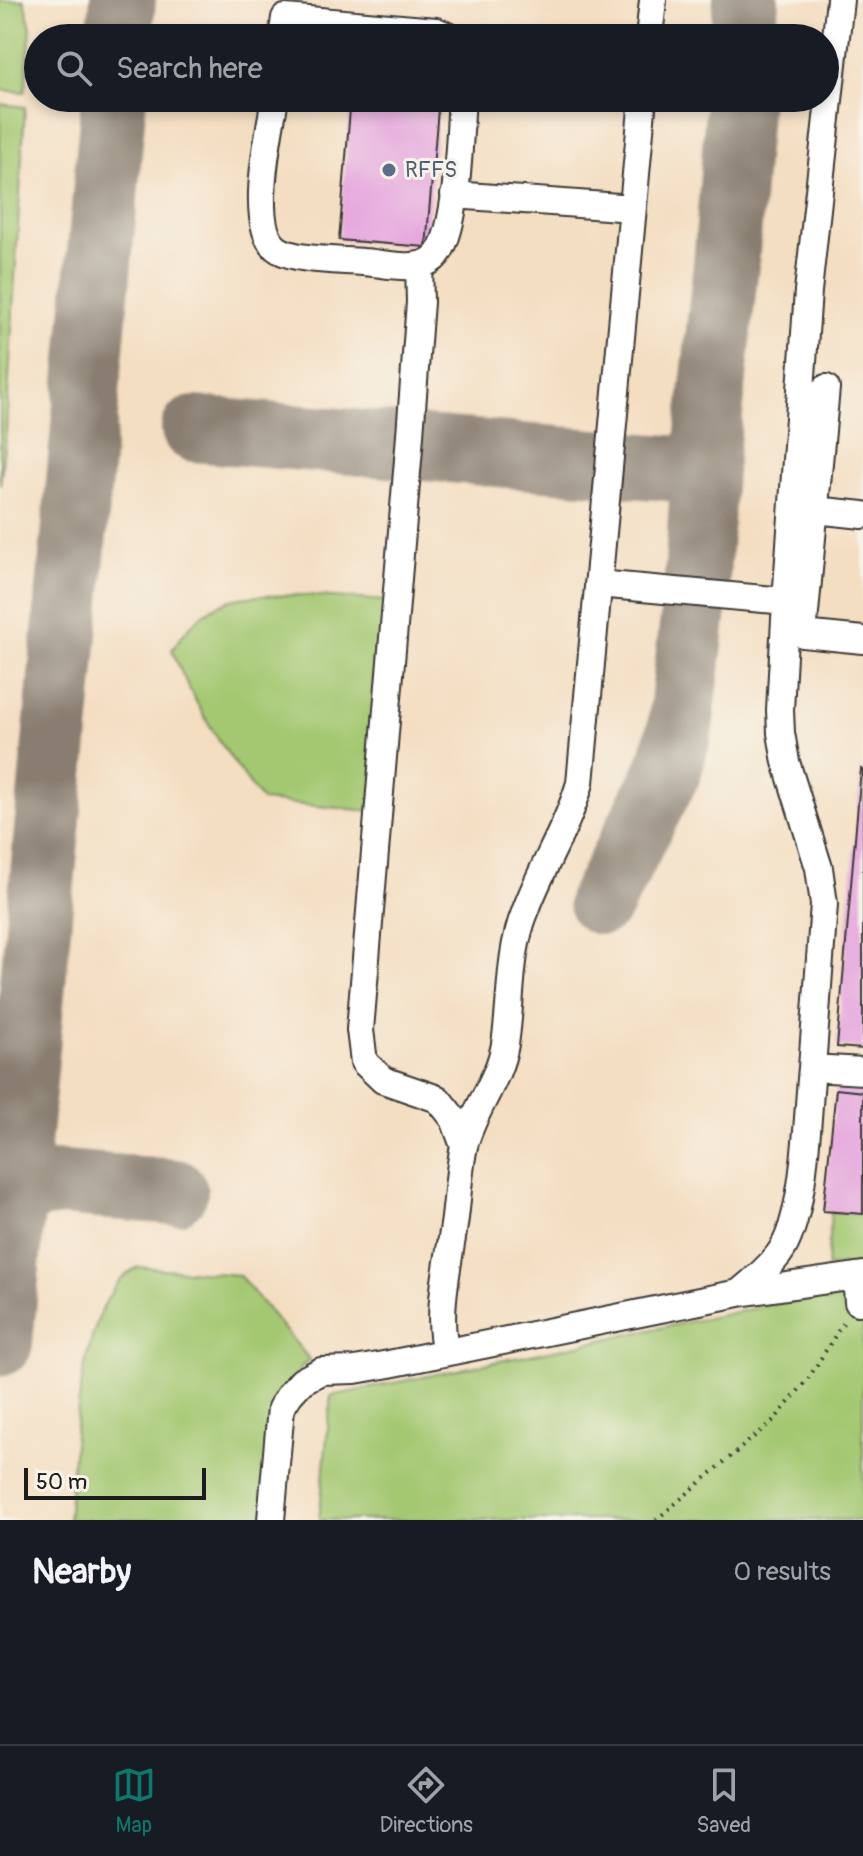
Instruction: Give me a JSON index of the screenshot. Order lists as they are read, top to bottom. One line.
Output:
{"places":["RFFS"],"scale_bar":"50 m","page":{"search":"Search here","scale":"50 m","heading":["Nearby","0 results"],"nav":["Map","Directions","Saved"]}}
